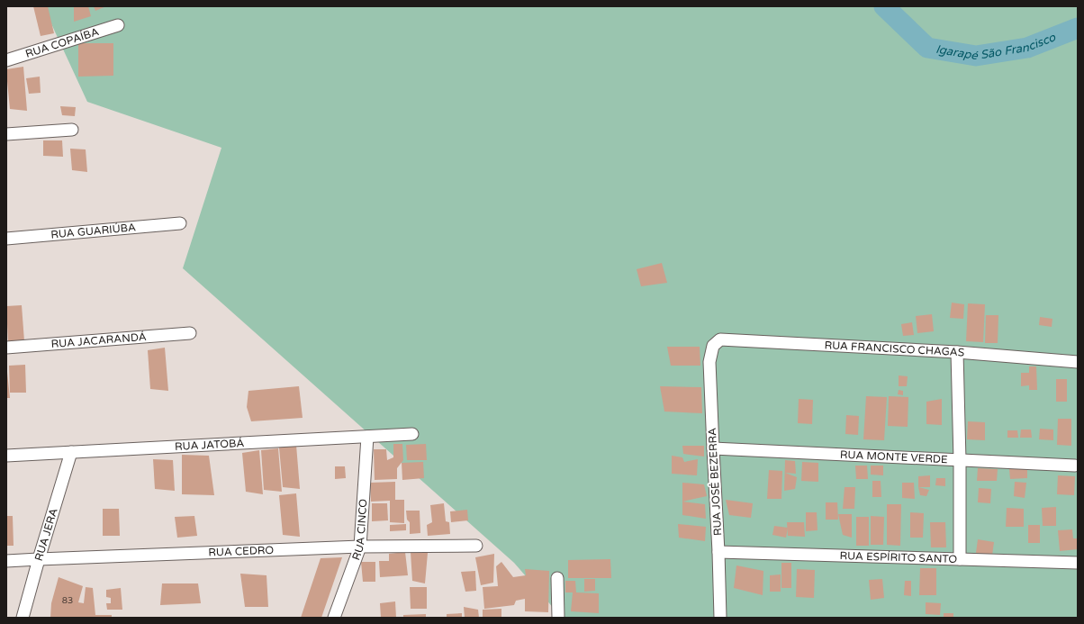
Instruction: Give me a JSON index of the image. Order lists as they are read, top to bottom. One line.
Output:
{"streets":{"street":["RUA COPAÍBA","RUA GUARIÚBA","RUA JACARANDÁ","RUA FRANCISCO CHAGAS","RUA JATOBÁ","RUA MONTE VERDE","RUA JOSÉ BEZERRA","RUA CINCO","RUA JERA","RUA CEDRO","RUA ESPÍRITO SANTO"]},"crossings":[["RUA FRANCISCO CHAGAS","RUA JOSÉ BEZERRA"],["RUA JATOBÁ","RUA CINCO"],["RUA JATOBÁ","RUA JERA"],["RUA MONTE VERDE","RUA JOSÉ BEZERRA"],["RUA JOSÉ BEZERRA","RUA ESPÍRITO SANTO"],["RUA CINCO","RUA CEDRO"],["RUA JERA","RUA CEDRO"]],"water":["Igarapé São Francisco"],"house_numbers":["83"]}
